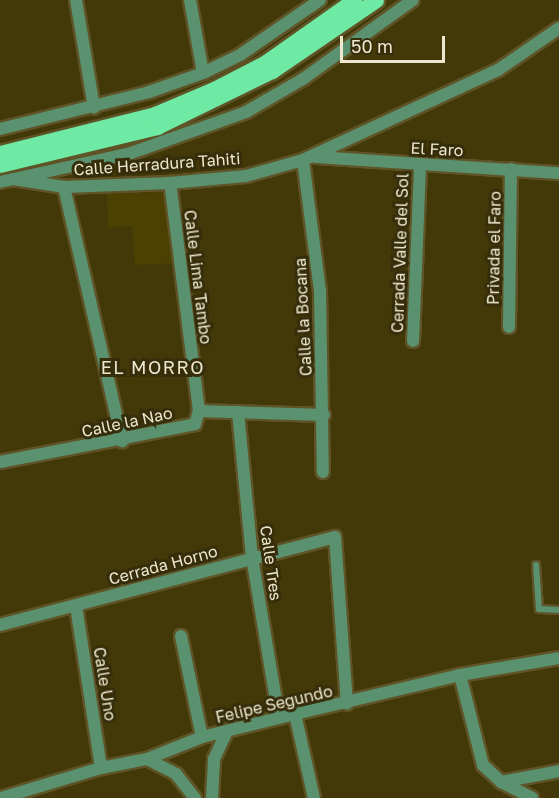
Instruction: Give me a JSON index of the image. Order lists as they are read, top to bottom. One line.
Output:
{"streets":{"street":["El Faro","Calle Herradura Tahiti","Privada el Faro","Cerrada Valle del Sol","Calle Lima Tambo","Calle la Bocana","Calle la Nao","Calle Tres","Cerrada Horno","Calle Uno","Felipe Segundo"]},"crossings":[["El Faro","Calle Herradura Tahiti"],["El Faro","Privada el Faro"],["El Faro","Cerrada Valle del Sol"],["El Faro","Calle la Bocana"],["Calle Herradura Tahiti","Calle Lima Tambo"],["Calle Herradura Tahiti","Calle la Bocana"],["Calle Lima Tambo","Calle la Nao"],["Calle Tres","Cerrada Horno"],["Calle Tres","Felipe Segundo"],["Cerrada Horno","Calle Uno"],["Cerrada Horno","Felipe Segundo"],["Calle Uno","Felipe Segundo"]],"districts":["EL MORRO"],"scale_bar":"50 m"}
